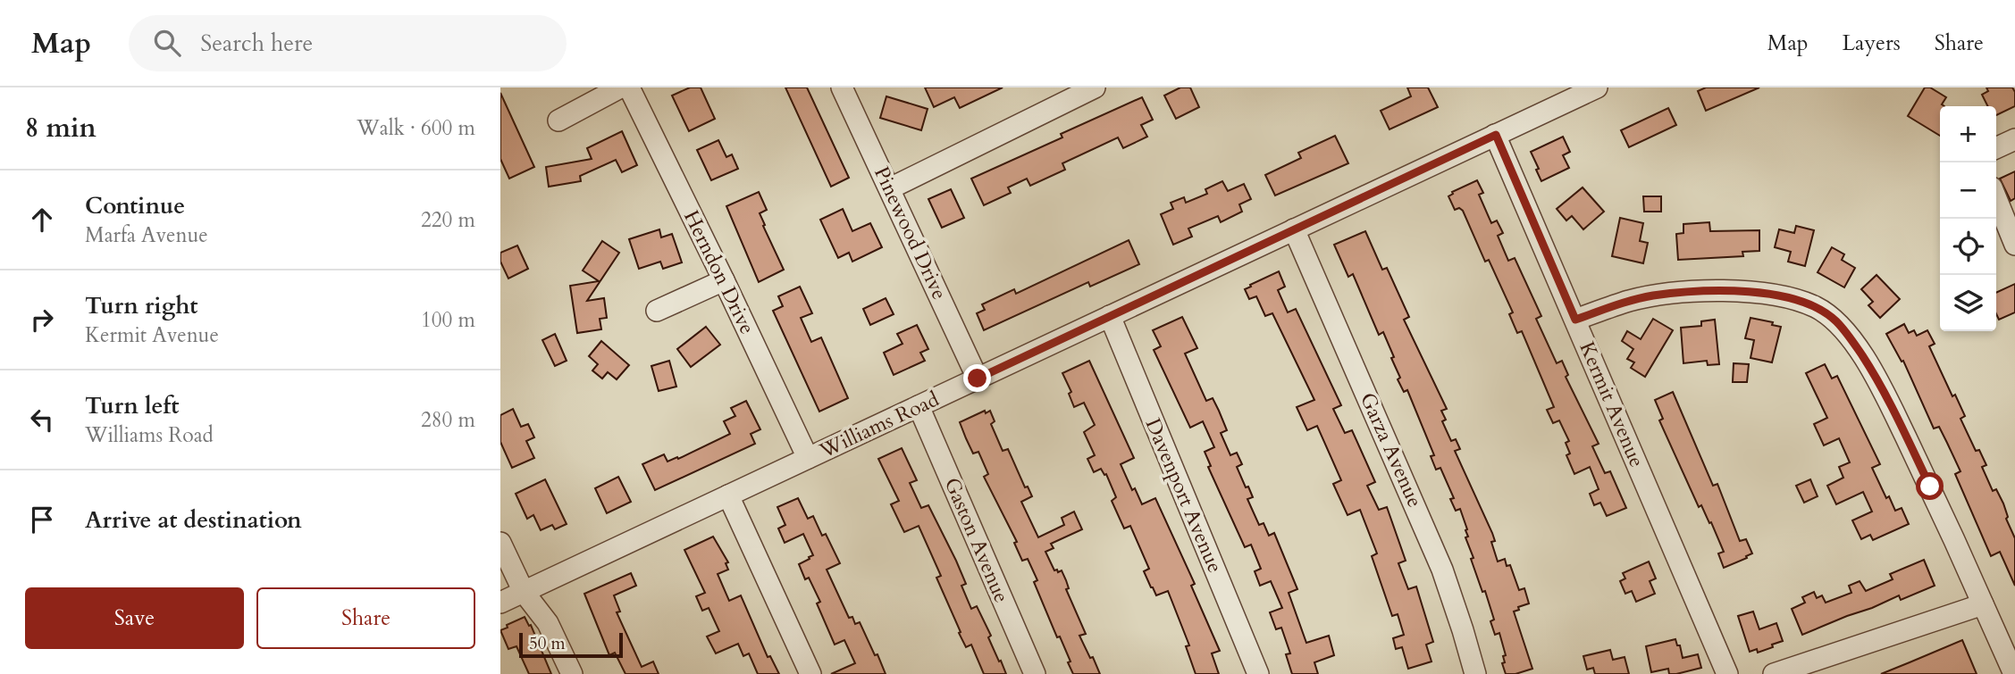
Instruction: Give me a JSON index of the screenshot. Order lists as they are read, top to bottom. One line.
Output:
{"streets":{"street":["Pinewood Drive","Herndon Drive","Kermit Avenue","Williams Road","Garza Avenue","Davenport Avenue","Gaston Avenue"]},"crossings":[["Pinewood Drive","Williams Road"],["Herndon Drive","Williams Road"],["Kermit Avenue","Williams Road"],["Williams Road","Garza Avenue"],["Williams Road","Davenport Avenue"],["Williams Road","Gaston Avenue"]],"scale_bar":"50 m","page":{"header":"Map","search":"Search here","nav":["Map","Layers","Share"],"heading":["8 min","Walk · 600 m"],"map_buttons":["+","−"],"list":[["Continue","Marfa Avenue","220 m"],["Turn right","Kermit Avenue","100 m"],["Turn left","Williams Road","280 m"],"Arrive at destination"],"buttons":["Save","Share"],"scale":"50 m"}}
